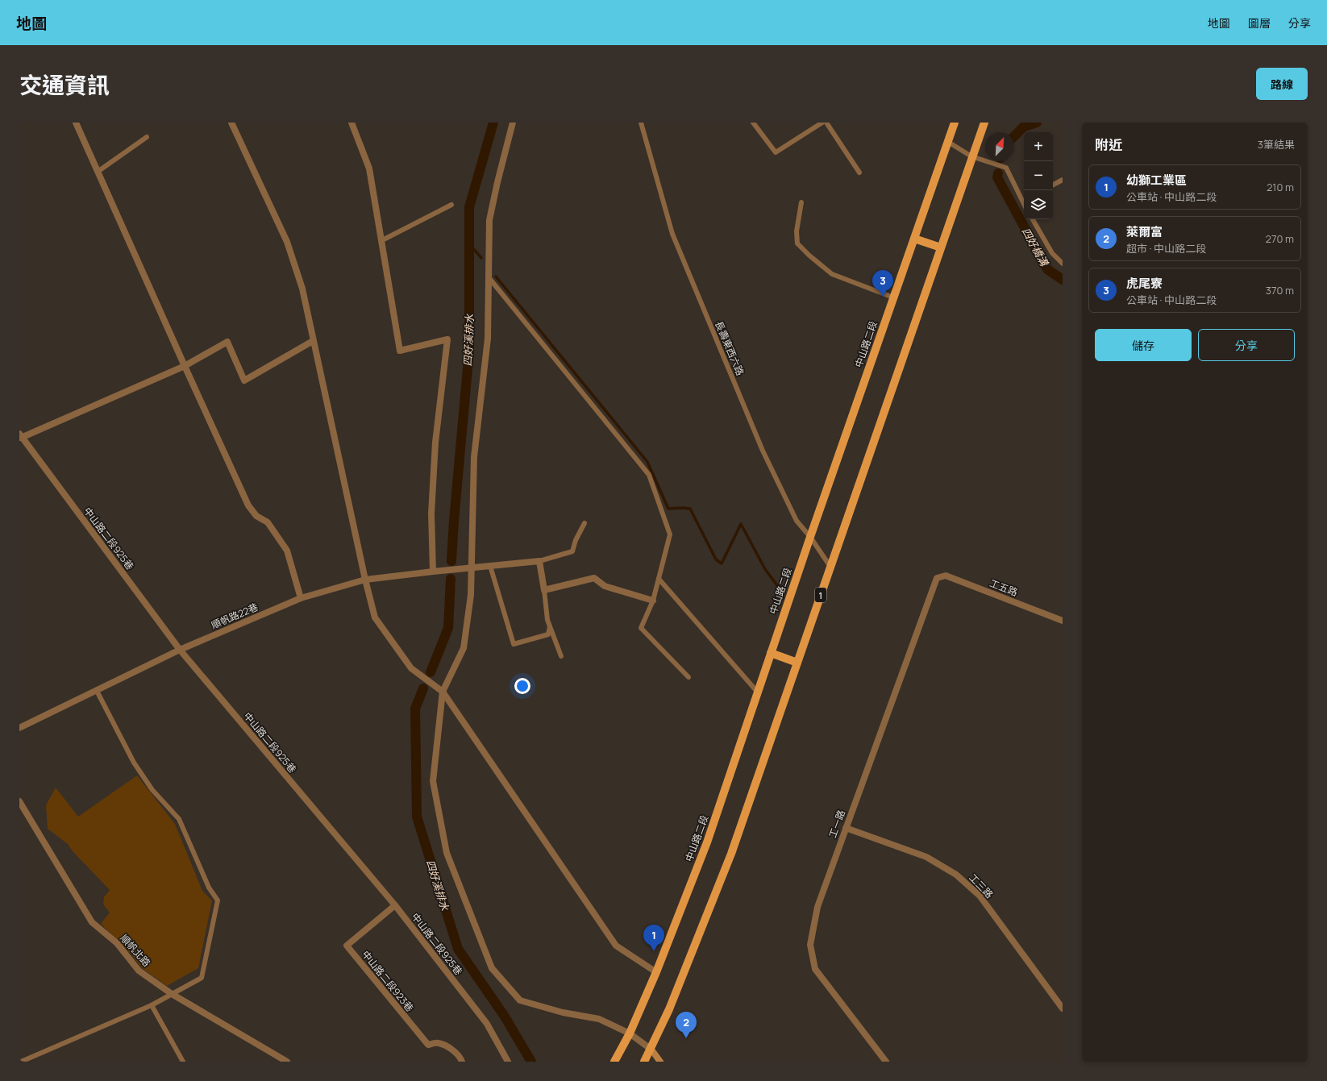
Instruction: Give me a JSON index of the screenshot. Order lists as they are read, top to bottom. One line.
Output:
{"streets":{"main road":["中山路二段","1"],"street":["中山路二段925巷","工五路","順帆路22巷","工一路","工三路","順帆北路","中山路二段923巷"],"lane":["長壽東西六路"]},"crossings":[["中山路二段","長壽東西六路"],["長壽東西六路","1"],["中山路二段925巷","順帆路22巷"],["中山路二段925巷","中山路二段923巷"],["工五路","工一路"],["工一路","工三路"]],"water":["四好橋溝","四好溪排水"],"north":"top right","page":{"header":"地圖","nav":["地圖","圖層","分享"],"title":"交通資訊","buttons":["路線",["儲存","分享"]],"heading":["附近","3筆結果"],"map_buttons":["+","−"],"list":[{"mark":"1","name":"幼獅工業區","note":"公車站 · 中山路二段","value":"210 m"},{"mark":"2","name":"萊爾富","note":"超市 · 中山路二段","value":"270 m"},{"mark":"3","name":"虎尾寮","note":"公車站 · 中山路二段","value":"370 m"}],"pins":["3","1","2"]}}
